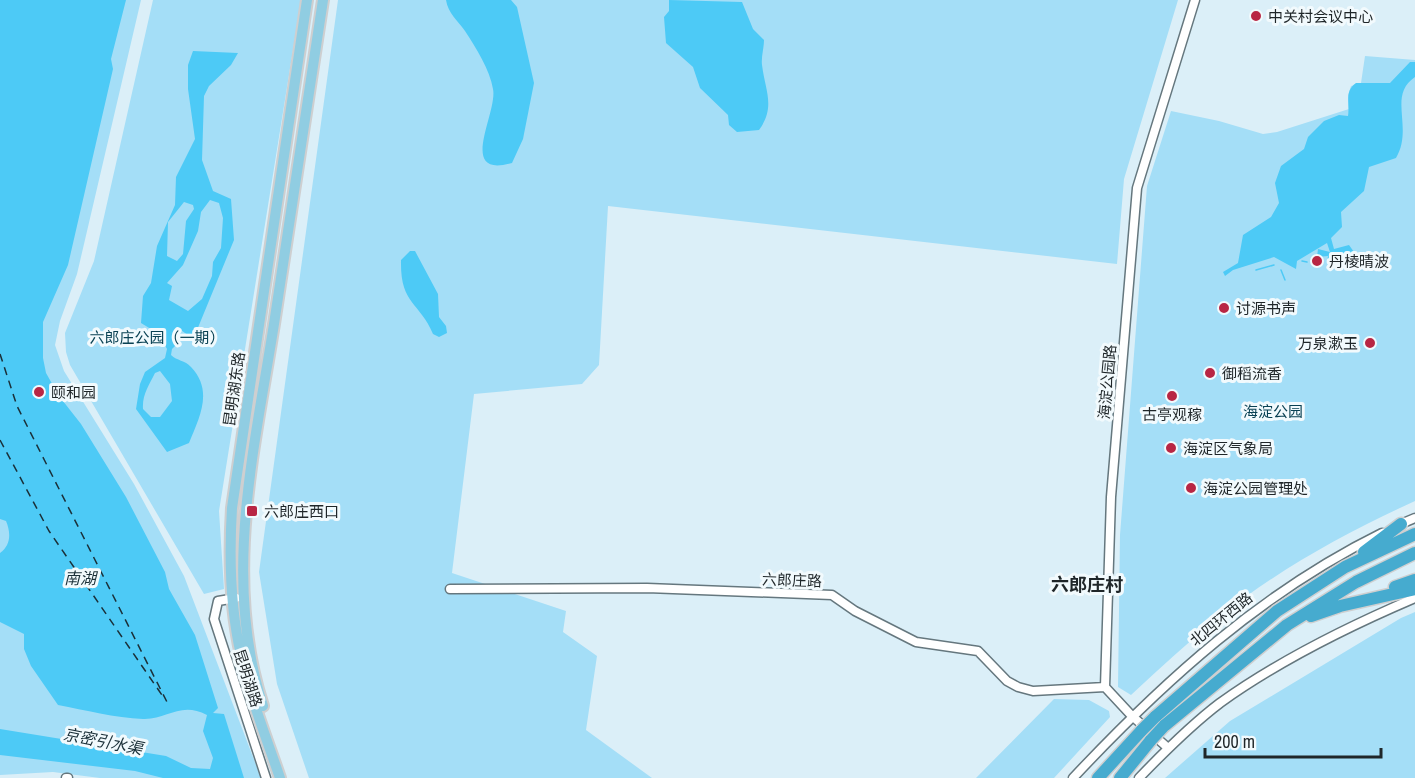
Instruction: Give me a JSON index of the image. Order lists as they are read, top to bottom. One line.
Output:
{"streets":{"highway":["北四环西路"],"main road":["昆明湖东路"],"street":["海淀公园路","六郎庄路","昆明湖路"]},"crossings":[["海淀公园路","六郎庄路"],["昆明湖东路","昆明湖路"]],"districts":["六郎庄村"],"water":["南湖","京密引水渠"],"parks":["六郎庄公园（一期）","海淀公园"],"places":{"other":["中关村会议中心","丹棱晴波","讨源书声","万泉漱玉","御稻流香","颐和园","古亭观稼","海淀区气象局","海淀公园管理处"],"transit":["六郎庄西口"]},"scale_bar":"200 m"}
